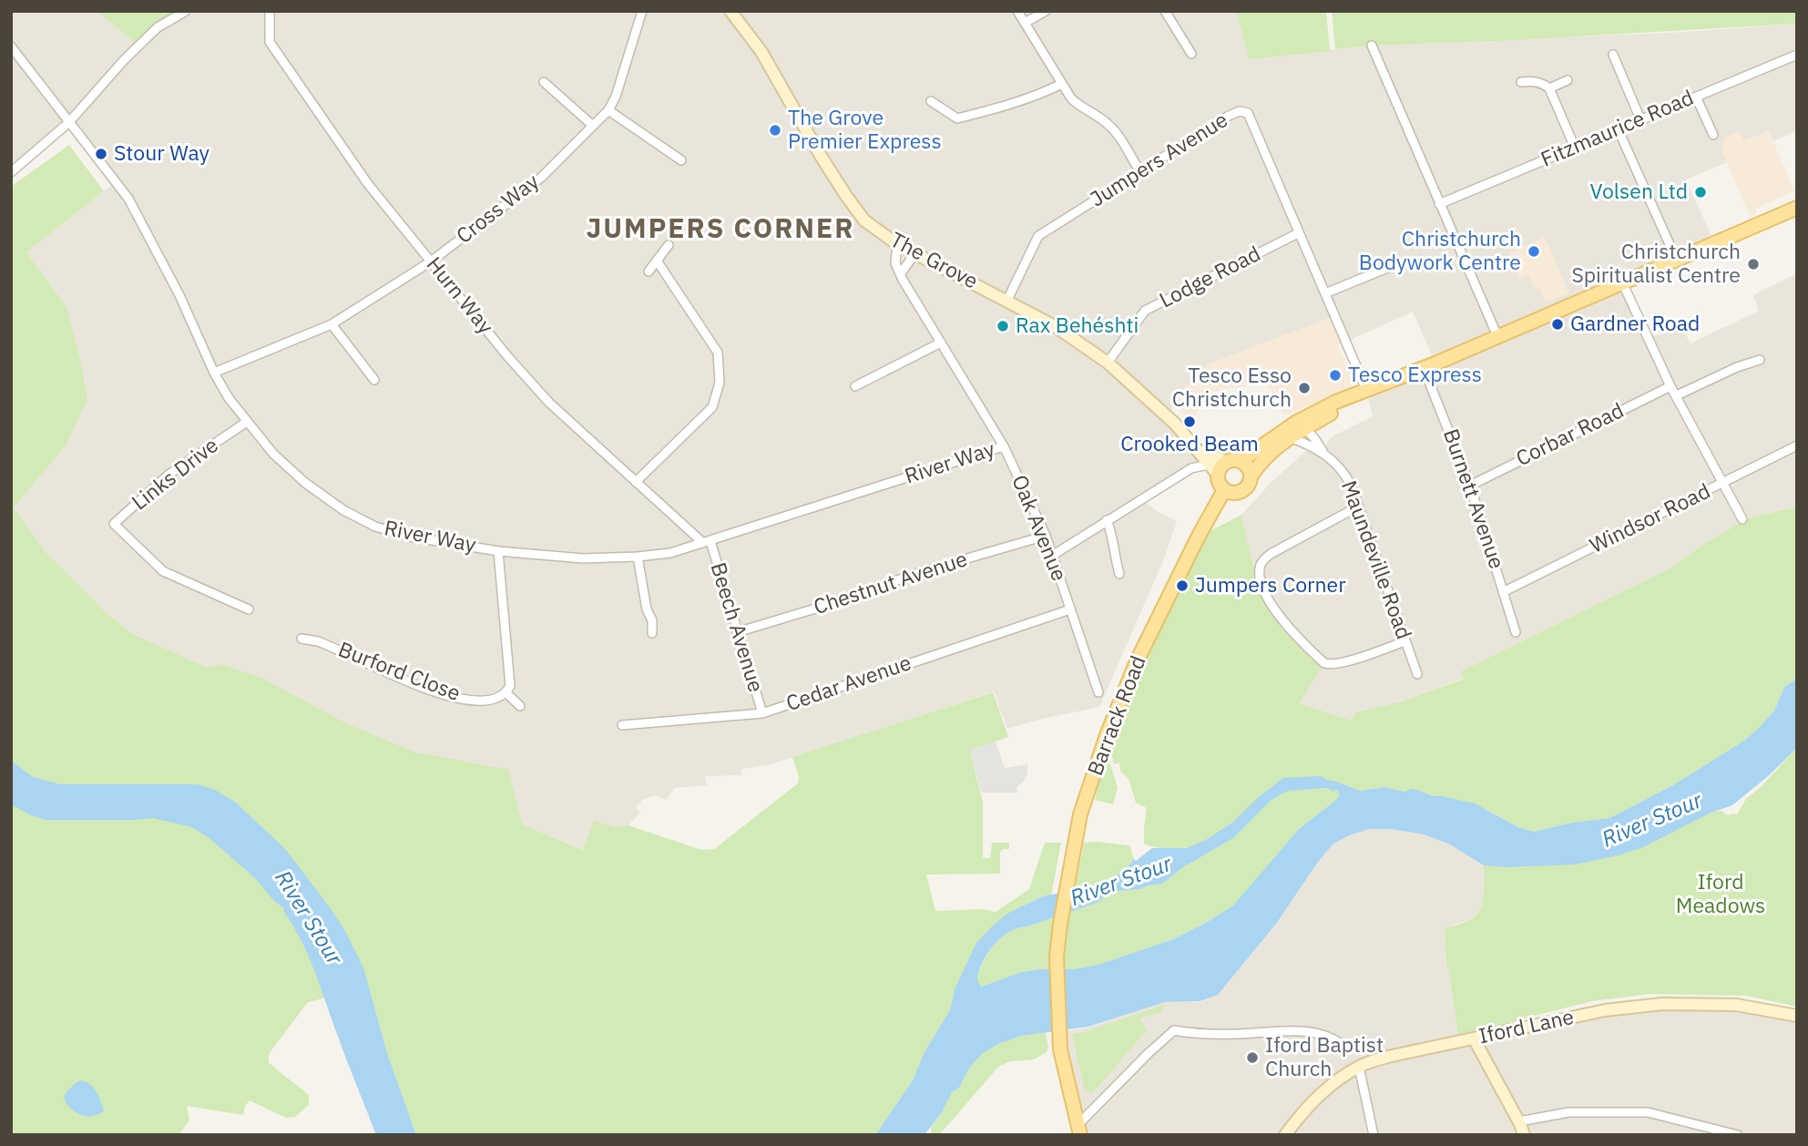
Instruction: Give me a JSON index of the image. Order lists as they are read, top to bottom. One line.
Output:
{"streets":{"main road":["Barrack Road"],"street":["Fitzmaurice Road","Jumpers Avenue","Cross Way","The Grove","Lodge Road","Hurn Way","Corbar Road","River Way","Links Drive","Burnett Avenue","Windsor Road","Oak Avenue","Maundeville Road","Chestnut Avenue","Beech Avenue","Burford Close","Cedar Avenue","Iford Lane"]},"crossings":[["Jumpers Avenue","The Grove"],["Jumpers Avenue","Lodge Road"],["Cross Way","Hurn Way"],["Cross Way","River Way"],["The Grove","Lodge Road"],["The Grove","Oak Avenue"],["The Grove","Barrack Road"],["Hurn Way","River Way"],["Hurn Way","Beech Avenue"],["Corbar Road","Burnett Avenue"],["River Way","Links Drive"],["River Way","Oak Avenue"],["River Way","Beech Avenue"],["Burnett Avenue","Windsor Road"],["Oak Avenue","Chestnut Avenue"],["Oak Avenue","Cedar Avenue"],["Chestnut Avenue","Beech Avenue"],["Beech Avenue","Cedar Avenue"]],"districts":["JUMPERS CORNER"],"water":["River Stour"],"parks":["Iford Meadows"],"places":["The Grove Premier Express","Stour Way","Volsen Ltd","Christchurch Bodywork Centre","Christchurch Spiritualist Centre","Gardner Road","Rax Behéshti","Tesco Express","Tesco Esso Christchurch","Crooked Beam","Jumpers Corner","Iford Baptist Church"]}
